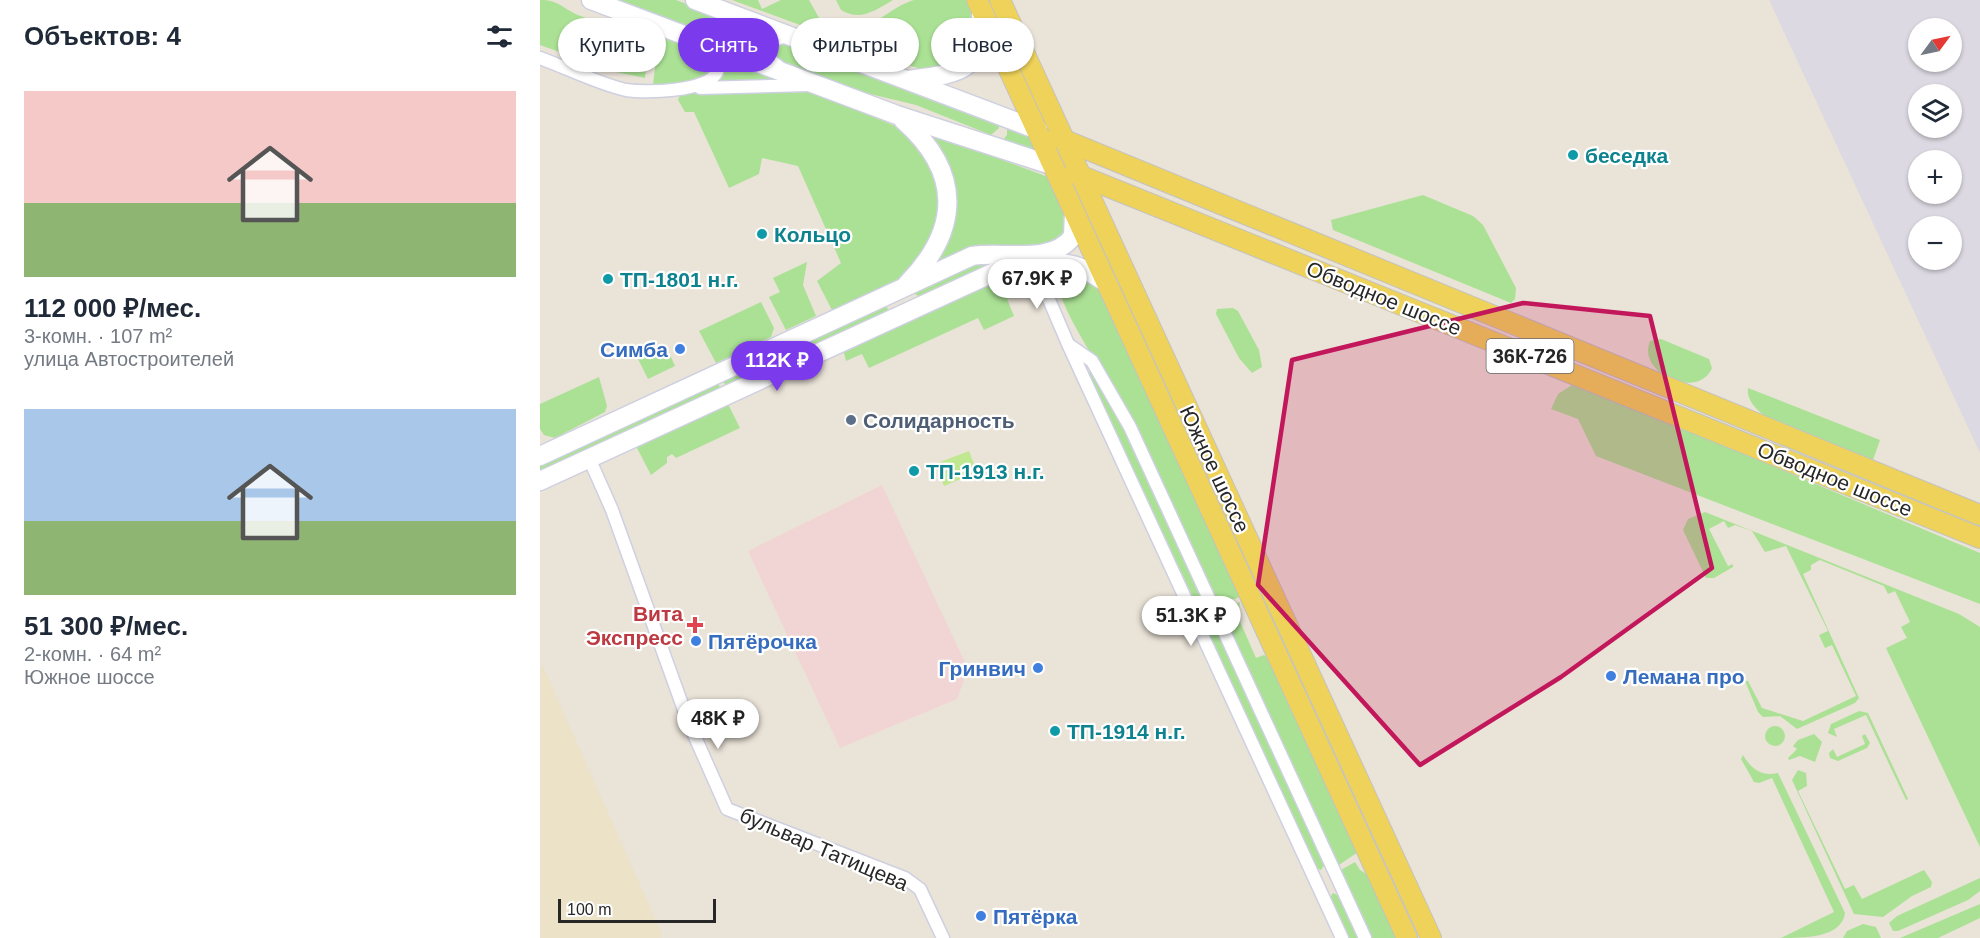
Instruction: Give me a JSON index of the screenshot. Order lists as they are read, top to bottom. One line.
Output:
{"streets":{"main road":["Обводное шоссе","36К-726","Южное шоссе"],"street":["бульвар Татищева"]},"crossings":[["Обводное шоссе","Южное шоссе"]],"places":{"other":["беседка","Кольцо","ТП-1801 н.г.","Симба","Солидарность","ТП-1913 н.г.","Пятёрочка","Гринвич","Лемана про","ТП-1914 н.г.","Пятёрка"],"health":["Вита Экспресс"]},"scale_bar":"100 m","north":"top right","page":{"heading":"Объектов: 4","map_buttons":["+","−"],"chip":["Купить","Снять","Фильтры","Новое"],"list":[{"name":"112 000 ₽/мес.","note":"3-комн. · 107 m² · улица Автостроителей"},{"name":"51 300 ₽/мес.","note":"2-комн. · 64 m² · Южное шоссе"}],"price":["67.9K ₽","112K ₽","51.3K ₽","48K ₽"],"scale":"100 m"}}
